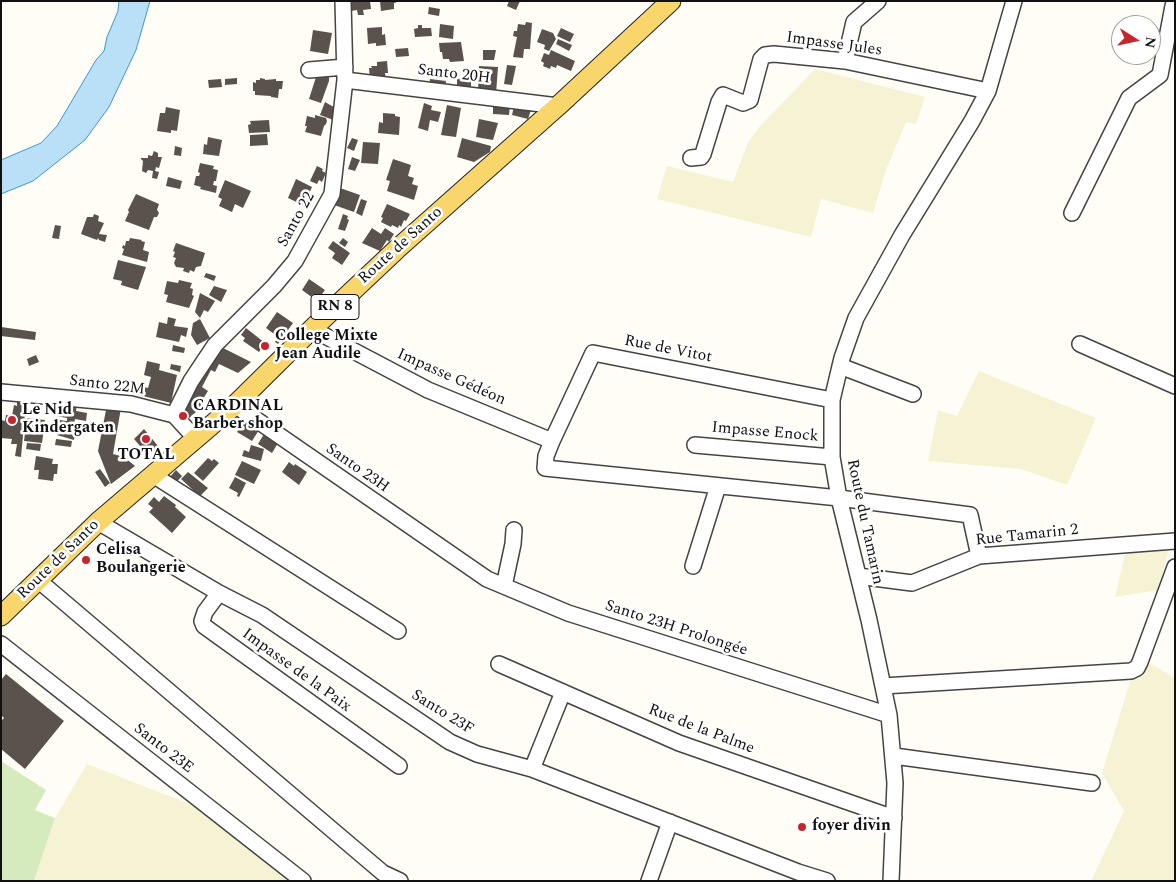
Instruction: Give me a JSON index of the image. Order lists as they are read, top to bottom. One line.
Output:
{"streets":{"main road":["Route de Santo","RN 8"],"street":["Impasse Jules","Santo 20H","Santo 22","Rue de Vitot","Impasse Gédéon","Santo 22M","Impasse Enock","Santo 23H","Route du Tamarin","Rue Tamarin 2","Santo 23H Prolongée","Impasse de la Paix","Santo 23F","Rue de la Palme","Santo 23E"]},"crossings":[["Impasse Jules","Route du Tamarin"],["Santo 20H","Santo 22"],["Santo 20H","Route de Santo"],["Santo 22","Santo 22M"],["Route de Santo","Impasse Gédéon"],["Route de Santo","Santo 23H"],["Route de Santo","Santo 23F"],["Rue de Vitot","Impasse Gédéon"],["Rue de Vitot","Route du Tamarin"],["Impasse Enock","Route du Tamarin"],["Santo 23H","Santo 23H Prolongée"],["Route du Tamarin","Rue Tamarin 2"],["Route du Tamarin","Santo 23H Prolongée"],["Route du Tamarin","Rue de la Palme"],["Impasse de la Paix","Santo 23F"]],"places":["College Mixte Jean Audile","CARDINAL Barber shop","Le Nid Kindergaten","TOTAL","Celisa Boulangerie","foyer divin"],"north":"right"}
